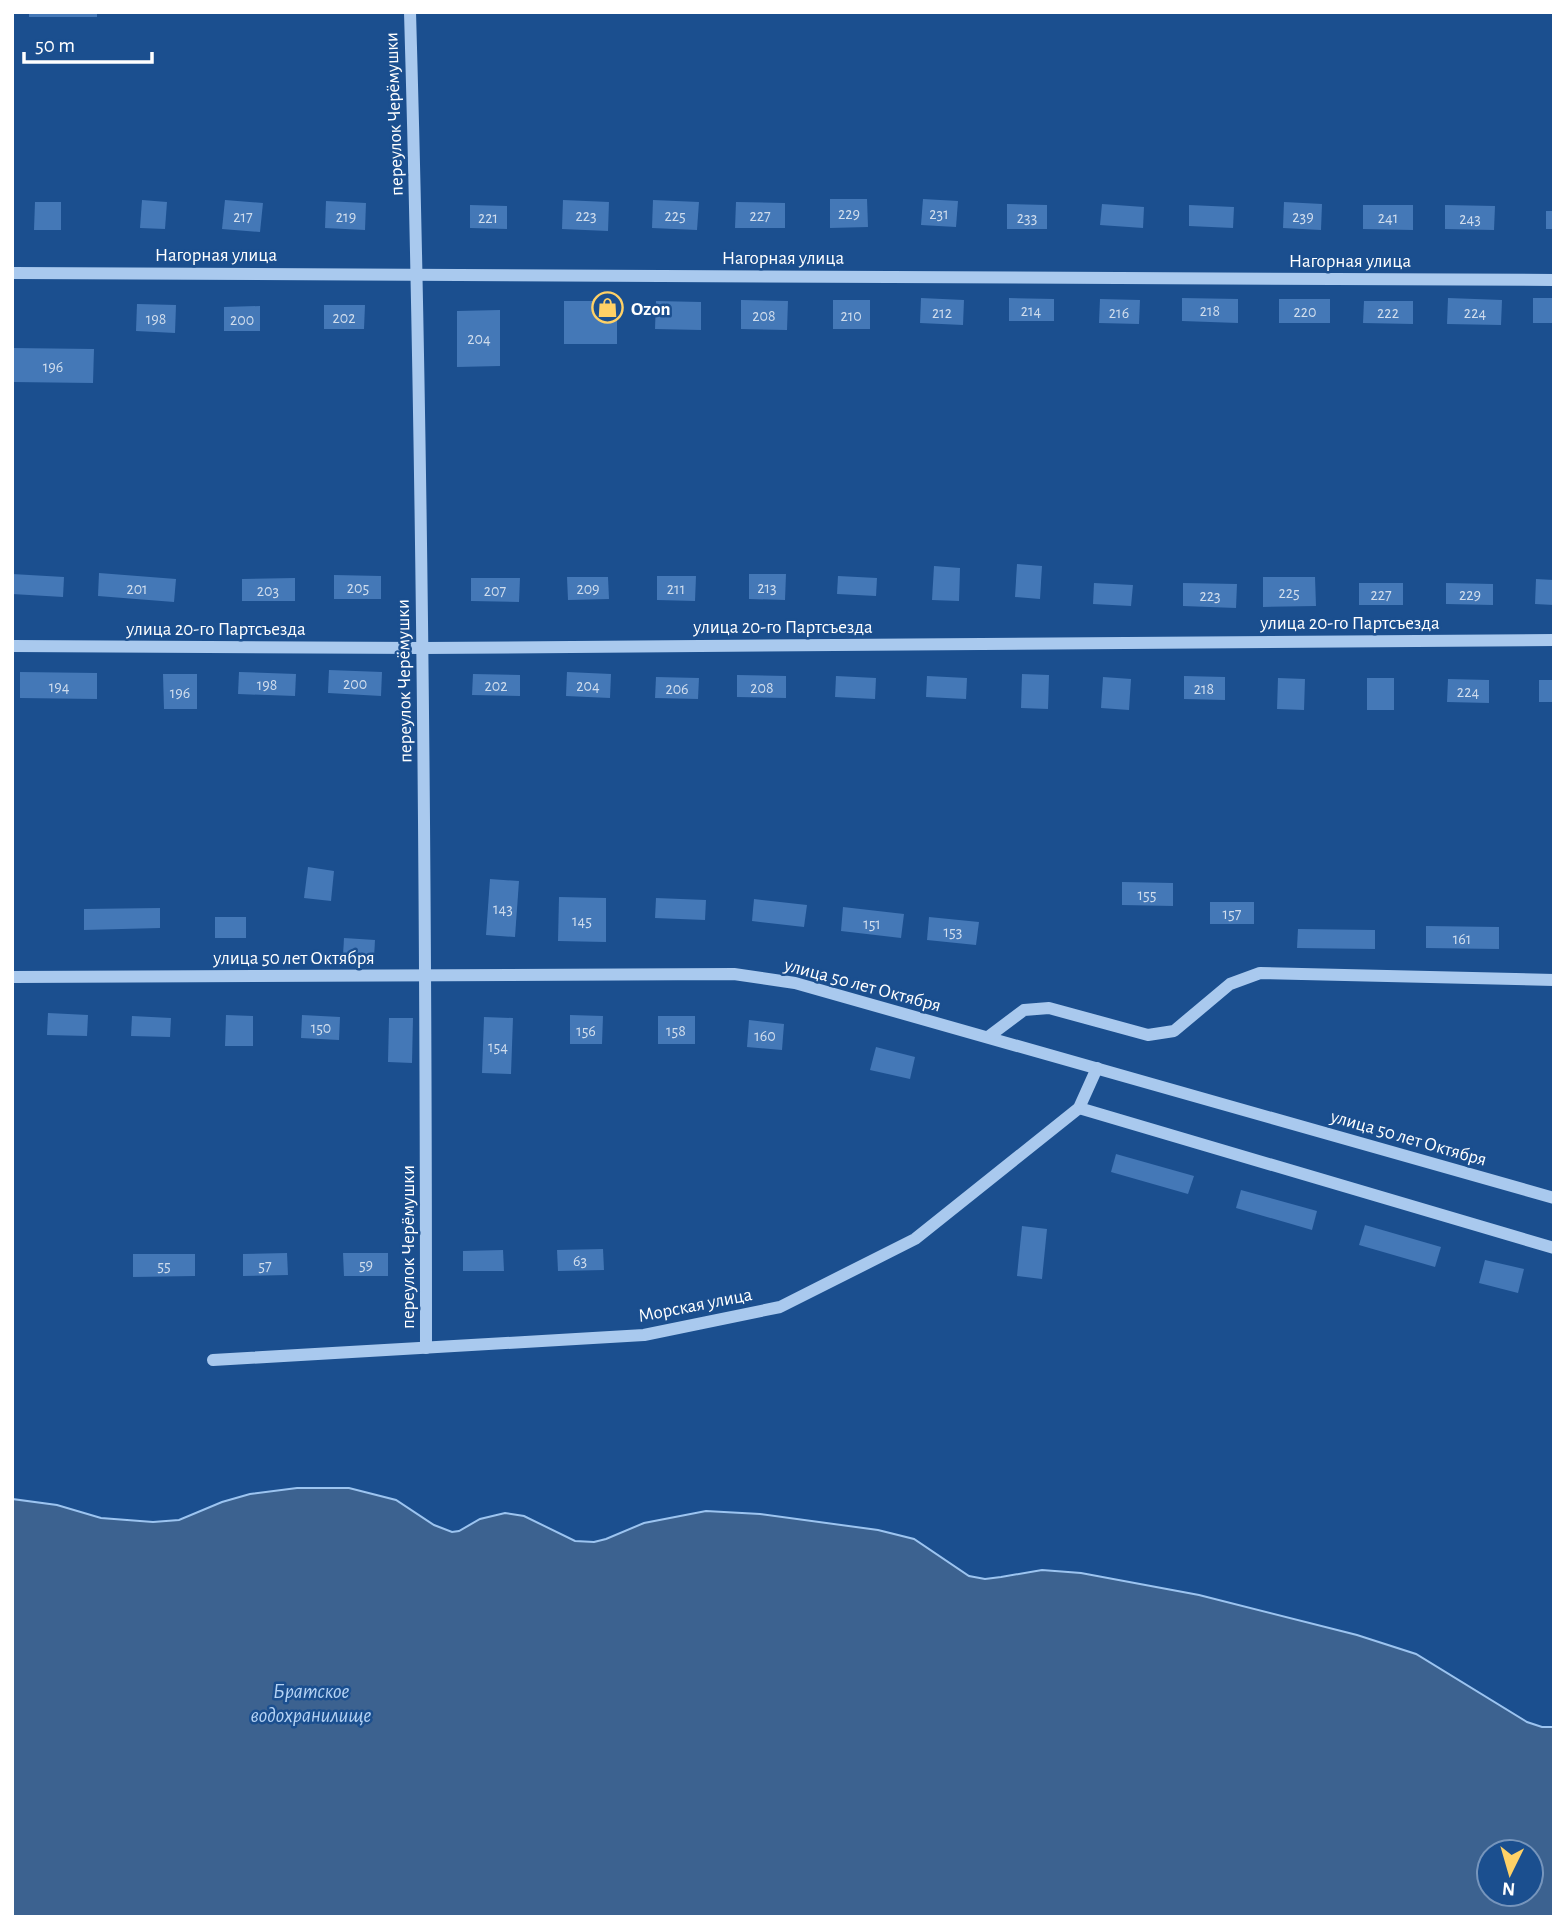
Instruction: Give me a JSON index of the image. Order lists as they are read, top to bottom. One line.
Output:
{"streets":{"street":["переулок Черёмушки","Нагорная улица","улица 20-го Партсъезда","улица 50 лет Октября","Морская улица"]},"crossings":[["переулок Черёмушки","Нагорная улица"],["переулок Черёмушки","улица 20-го Партсъезда"],["переулок Черёмушки","улица 50 лет Октября"],["переулок Черёмушки","Морская улица"],["улица 50 лет Октября","Морская улица"]],"water":["Братское водохранилище"],"places":{"shop":["Ozon"]},"house_numbers":["229","231","223","225","227","217","219","239","221","233","241","243","214","218","220","212","216","222","224","208","210","202","198","200","204","196","205","213","201","209","211","203","207","225","227","229","223","200","198","202","204","194","208","206","218","224","196","155","143","157","145","151","153","161","150","156","158","160","154","63","59","55","57"],"scale_bar":"50 m","north":"bottom"}
